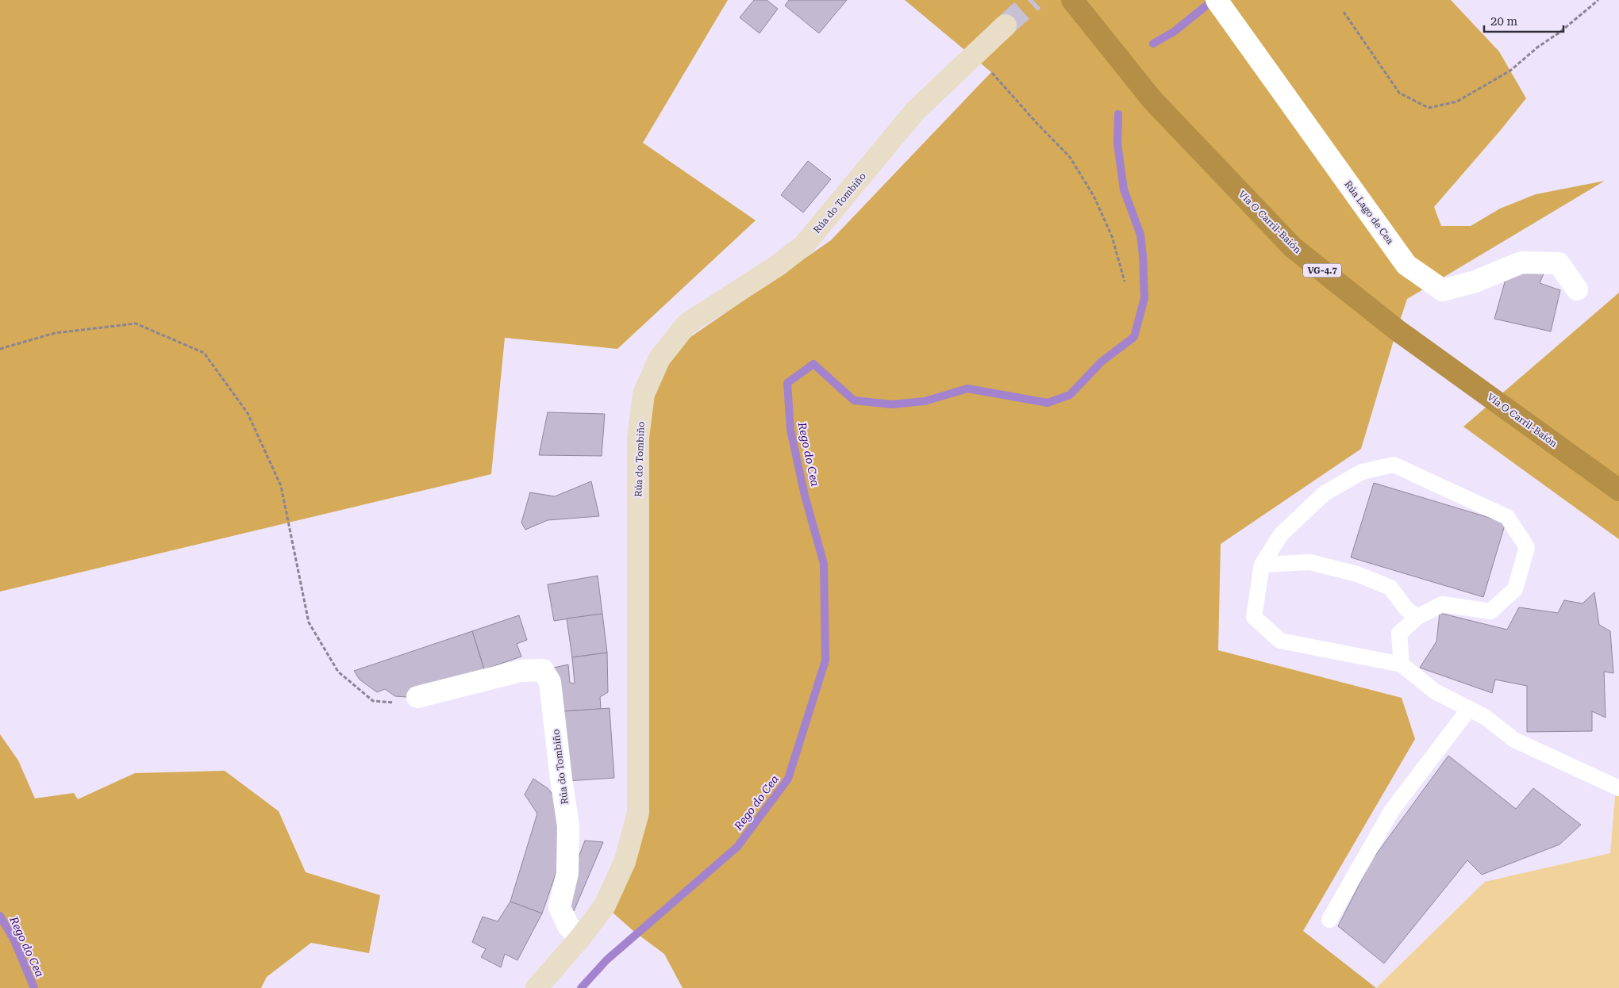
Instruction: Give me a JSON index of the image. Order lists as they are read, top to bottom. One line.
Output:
{"streets":{"highway":["Vía O Carril-Baión","VG-4.7"],"street":["Rúa do Tombiño","Rúa Lago de Cea"]},"water":["Rego do Cea"],"scale_bar":"20 m"}
